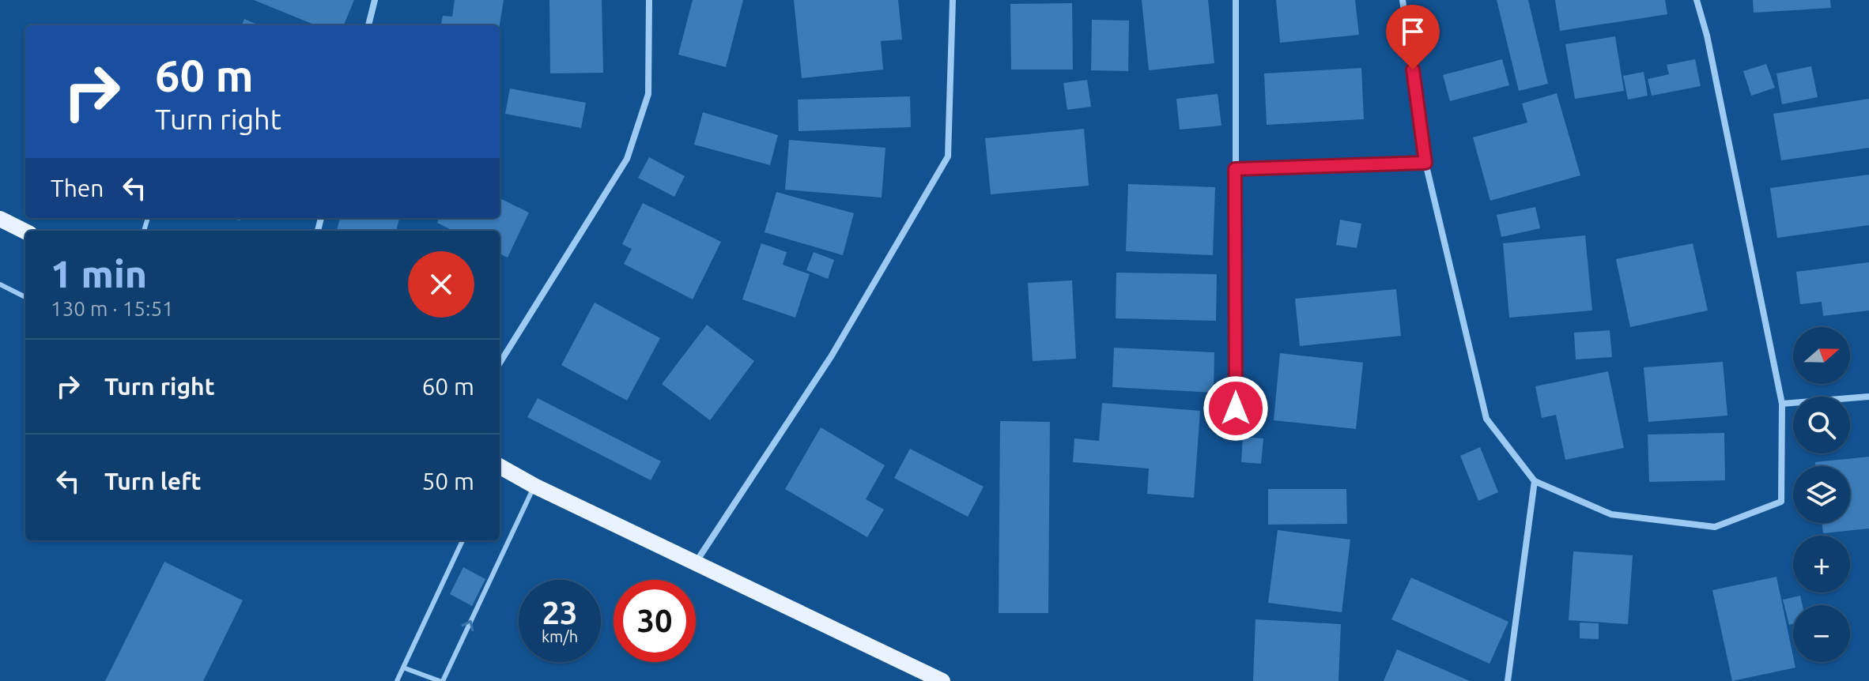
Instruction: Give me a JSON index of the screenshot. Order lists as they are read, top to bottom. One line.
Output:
{"north":"right","page":{"turn":["60 m","Turn right"],"then":"Then","heading":["1 min","130 m · 15:51"],"map_buttons":["+","−"],"list":[{"name":"Turn right","value":"60 m"},{"name":"Turn left","value":"50 m"}],"speed":"23 km/h","limit":"30"}}
